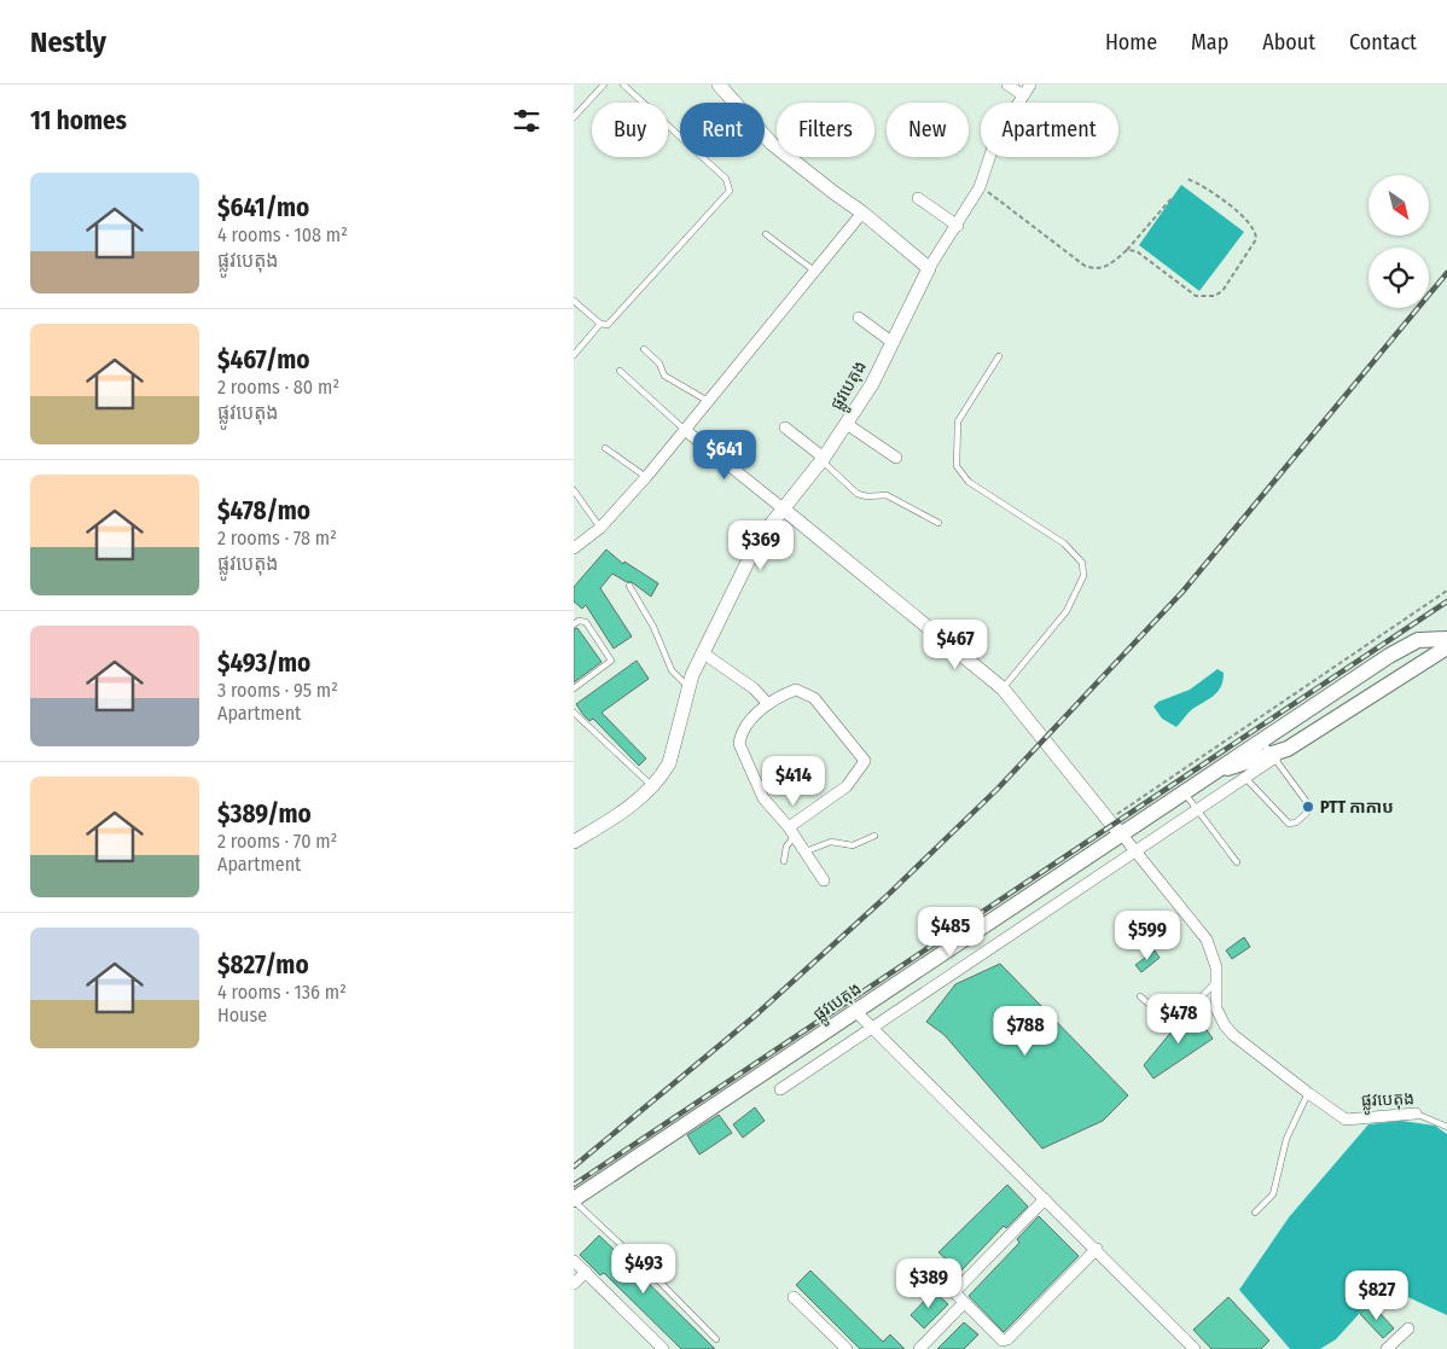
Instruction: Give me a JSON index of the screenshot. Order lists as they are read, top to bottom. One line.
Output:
{"streets":{"main road":["ផ្លូវបេតុង"]},"places":["PTT កាកាប"],"north":"bottom right","page":{"header":"Nestly","nav":["Home","Map","About","Contact"],"heading":"11 homes","chip":["Buy","Rent","Filters","New","Apartment"],"list":[{"name":"$641/mo","note":"4 rooms · 108 m² · ផ្លូវបេតុង"},{"name":"$467/mo","note":"2 rooms · 80 m² · ផ្លូវបេតុង"},{"name":"$478/mo","note":"2 rooms · 78 m² · ផ្លូវបេតុង"},{"name":"$493/mo","note":"3 rooms · 95 m² · Apartment"},{"name":"$389/mo","note":"2 rooms · 70 m² · Apartment"},{"name":"$827/mo","note":"4 rooms · 136 m² · House"}],"price":["$641","$369","$467","$414","$485","$599","$478","$788","$493","$389","$827"]}}
